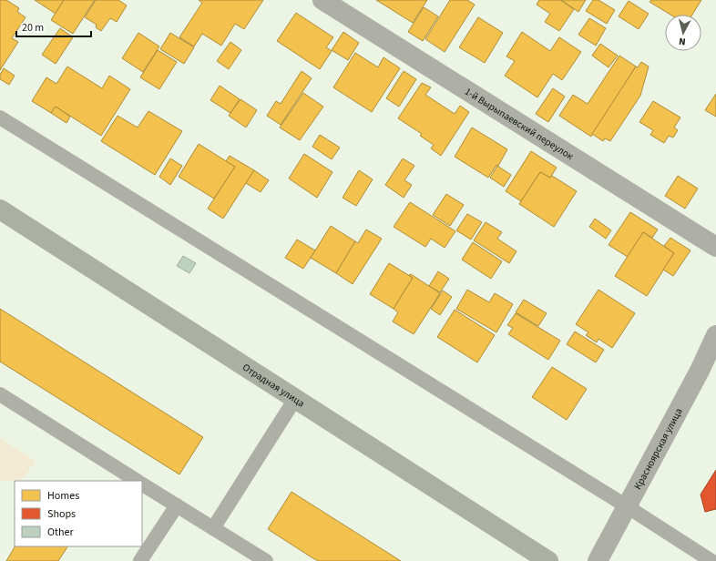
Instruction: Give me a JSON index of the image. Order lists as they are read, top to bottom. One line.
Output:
{"streets":{"street":["1-й Вырыпаевский переулок","Отрадная улица","Красноярская улица"]},"legend":["Homes","Shops","Other"],"scale_bar":"20 m","north":"bottom"}
